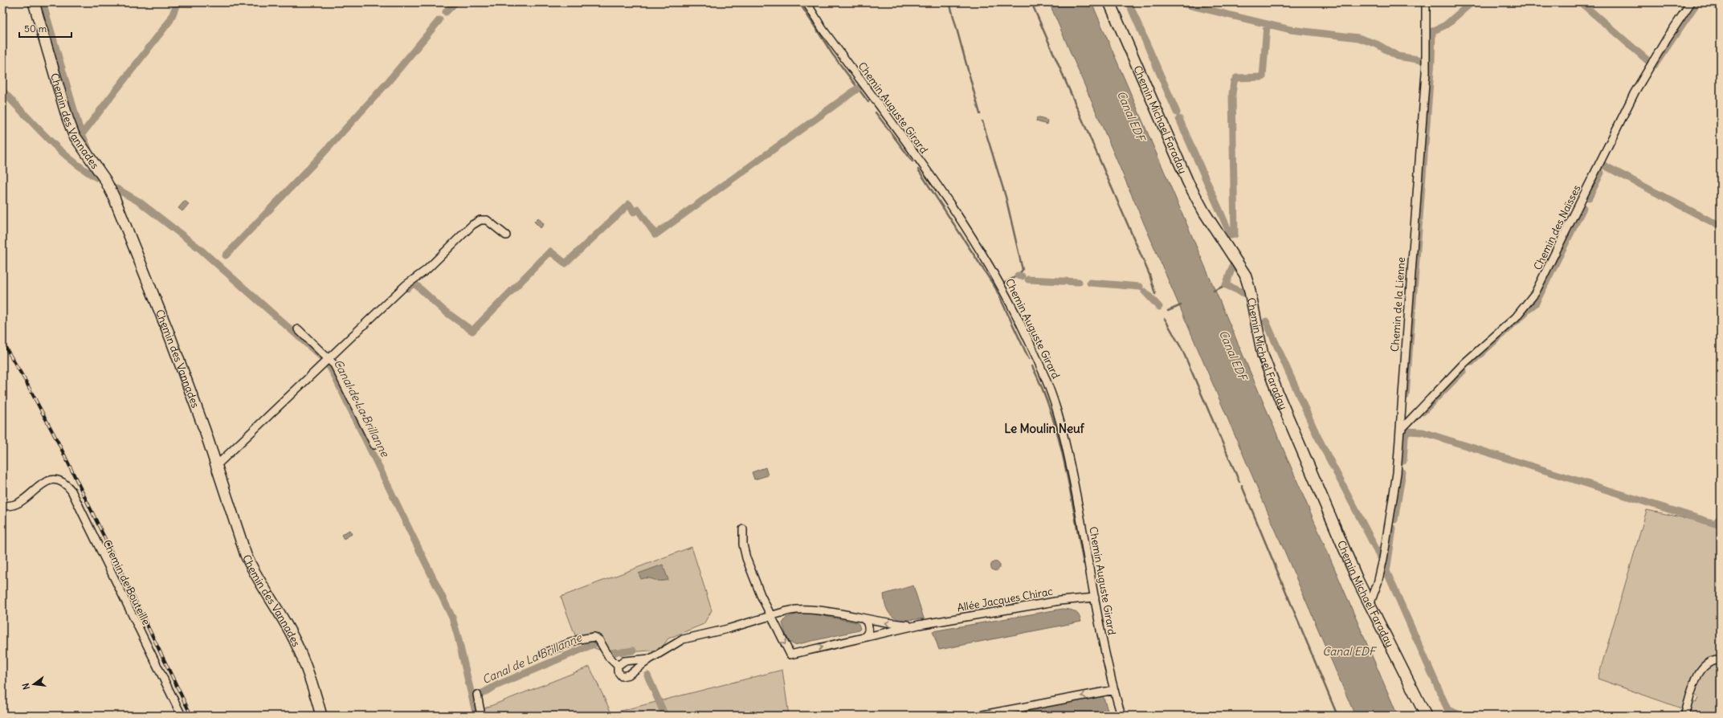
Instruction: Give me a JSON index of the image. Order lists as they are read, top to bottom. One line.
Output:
{"streets":{"main road":["Chemin Michael Faraday","Chemin des Vannades"],"street":["Chemin Auguste Girard","Chemin des Naïsses","Chemin de la Lienne","Chemin de Bouteille","Allée Jacques Chirac"]},"crossings":[["Chemin Auguste Girard","Allée Jacques Chirac"],["Chemin Michael Faraday","Chemin de la Lienne"],["Chemin des Naïsses","Chemin de la Lienne"]],"districts":["Le Moulin Neuf"],"water":["Canal EDF","Canal de La Brillanne"],"scale_bar":"50 m","north":"left"}
